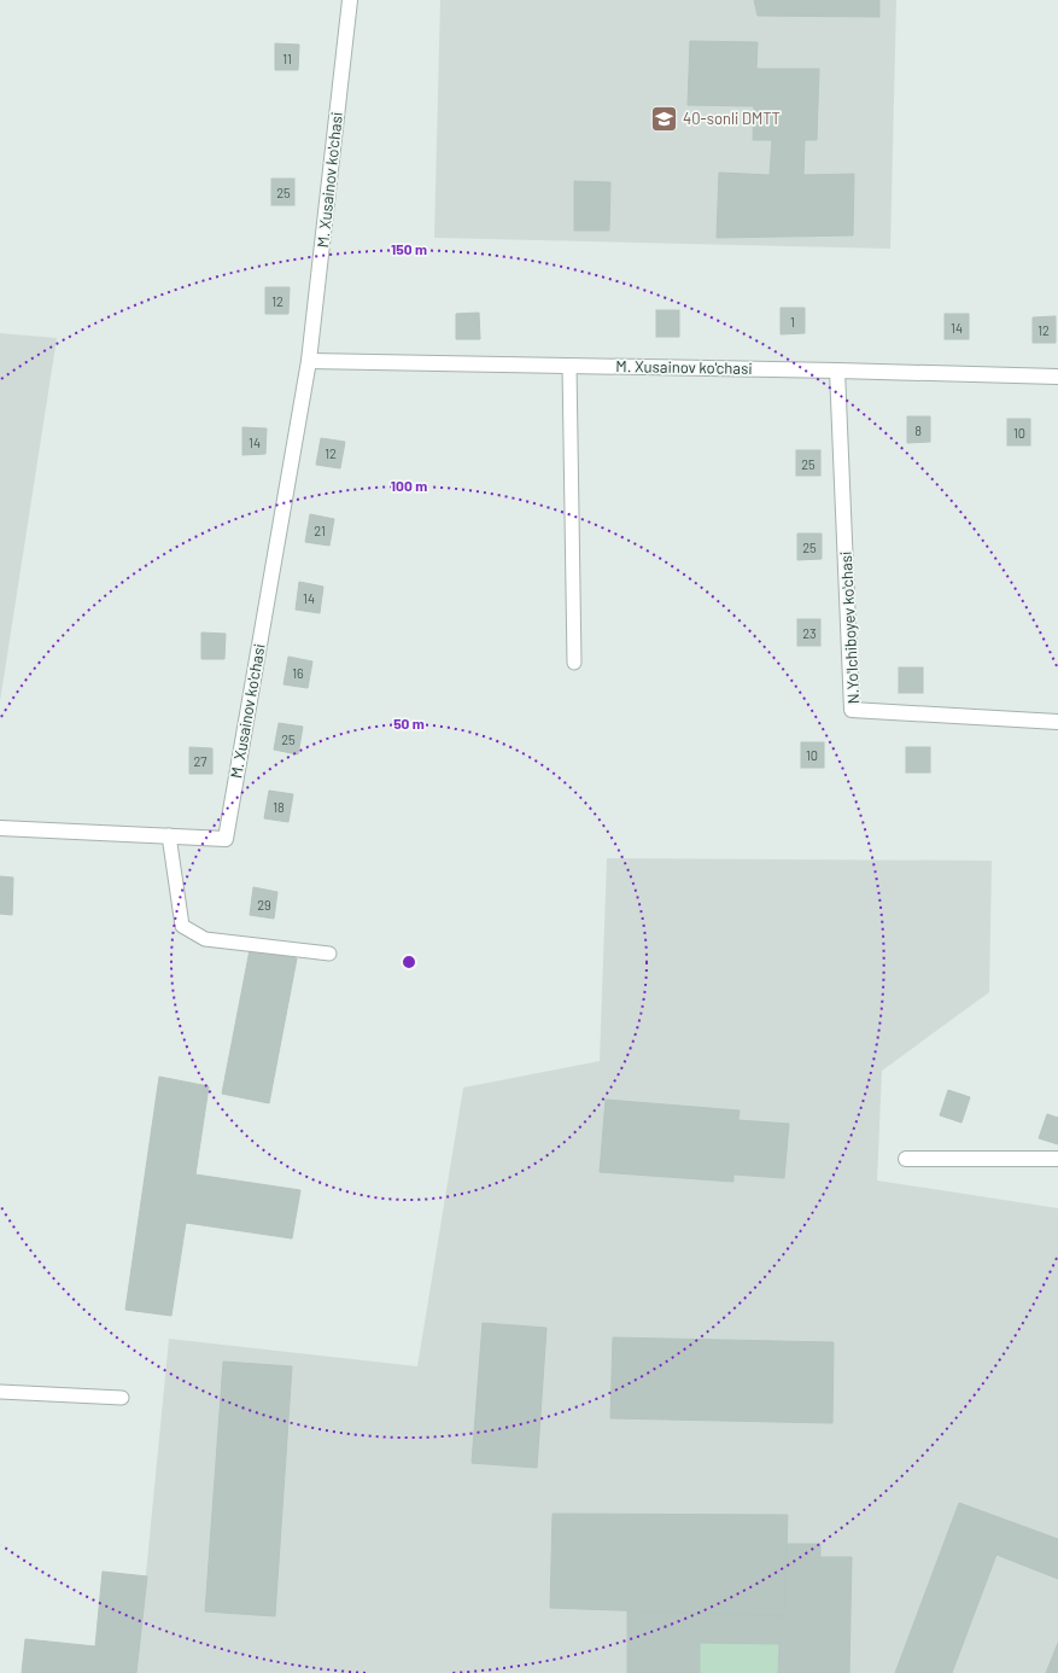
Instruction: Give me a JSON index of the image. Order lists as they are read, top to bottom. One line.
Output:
{"streets":{"street":["M. Xusainov ko'chasi","N.Yo'lchiboyev ko'chasi"]},"crossings":[["M. Xusainov ko'chasi","N.Yo'lchiboyev ko'chasi"]],"places":{"school or university":["40-sonli DMTT"]},"house_numbers":["11","25","12","1","14","12","8","10","14","12","25","21","25","14","23","16","25","10","27","18","29"],"rings":["150 m","100 m","50 m"]}
